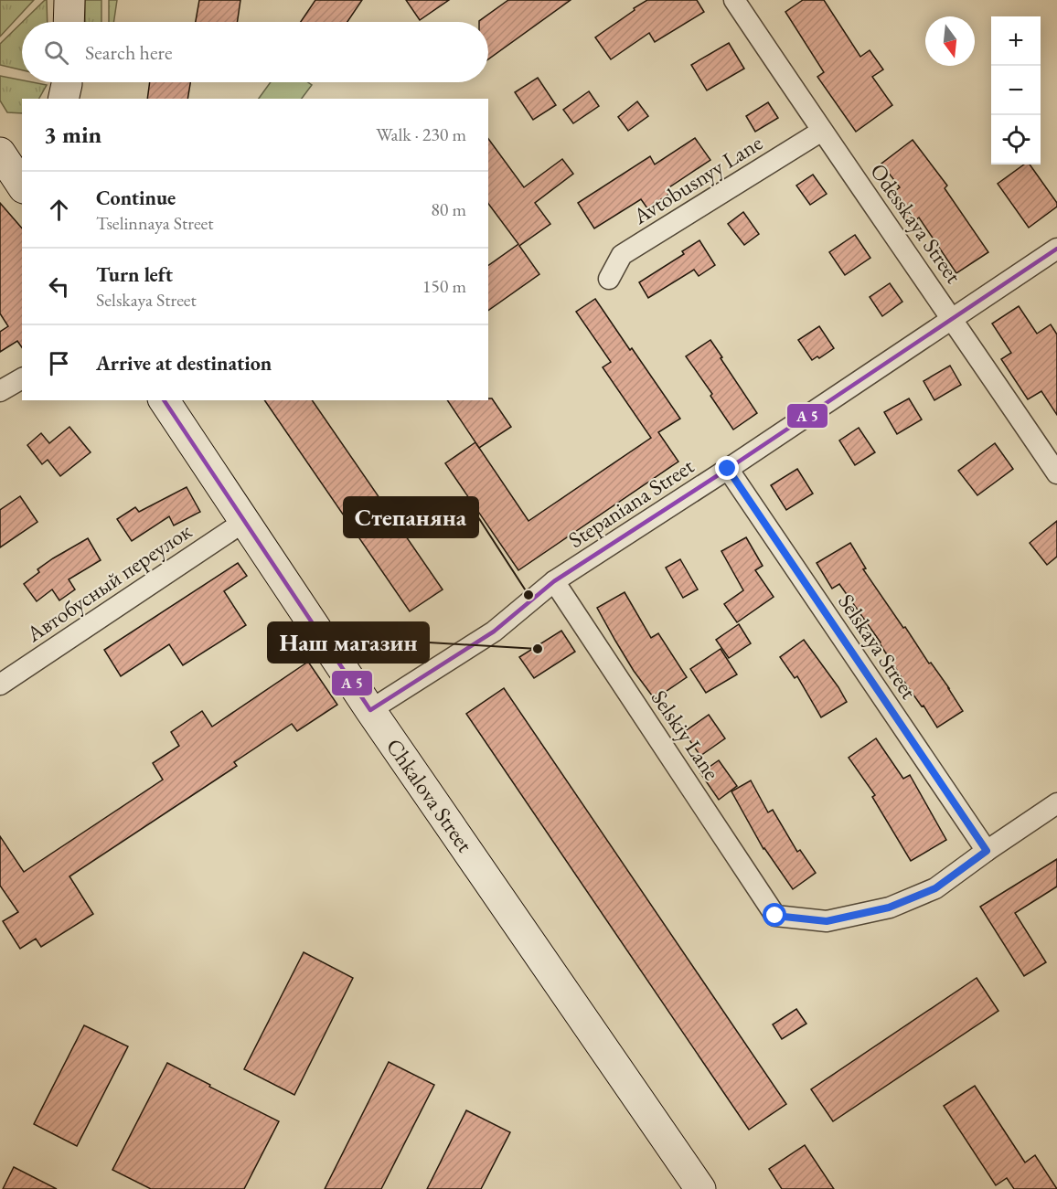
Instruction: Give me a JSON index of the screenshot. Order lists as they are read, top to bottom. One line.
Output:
{"streets":{"main road":["Chkalova Street"],"street":["Avtobusnyy Lane","Odesskaya Street","Stepaniana Street","Автобусный переулок","Selskaya Street","Selskiy Lane"]},"crossings":[["Avtobusnyy Lane","Odesskaya Street"],["Odesskaya Street","Stepaniana Street"],["Stepaniana Street","Selskaya Street"],["Stepaniana Street","Selskiy Lane"],["Stepaniana Street","Chkalova Street"],["Автобусный переулок","Chkalova Street"],["Selskaya Street","Selskiy Lane"]],"places":["Степаняна","Наш магазин"],"north":"bottom","page":{"map_buttons":["+","−"],"search":"Search here","heading":["3 min","Walk · 230 m"],"list":[["Continue","Tselinnaya Street","80 m"],["Turn left","Selskaya Street","150 m"],"Arrive at destination"]}}
